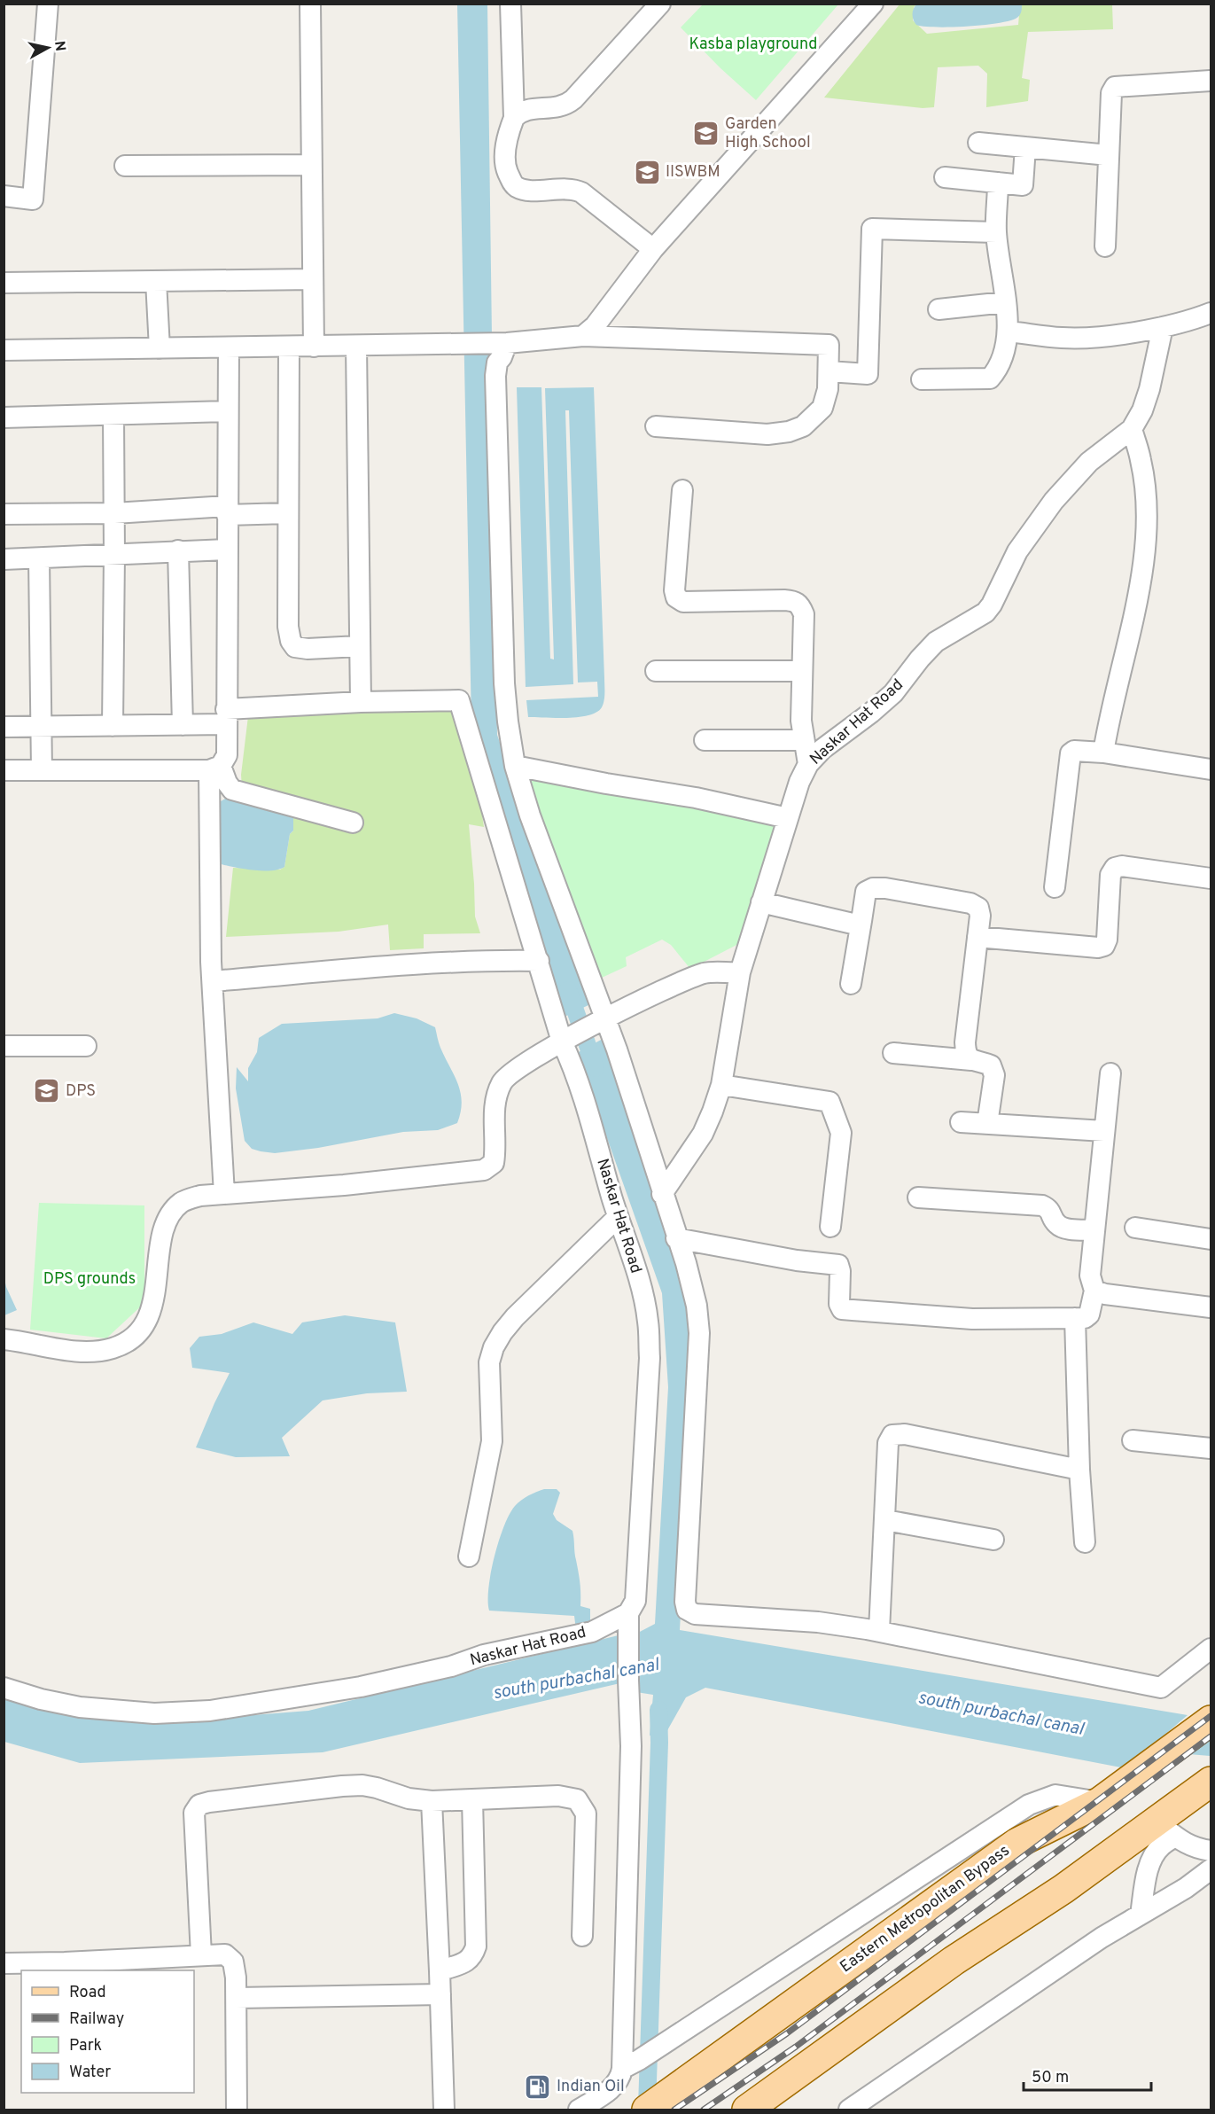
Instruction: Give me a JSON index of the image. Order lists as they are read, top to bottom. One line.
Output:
{"streets":{"main road":["Eastern Metropolitan Bypass"],"street":["Naskar Hat Road"]},"water":["south purbachal canal"],"parks":["Kasba playground","DPS grounds"],"places":{"school or university":["Garden High School","IISWBM","DPS"],"fuel station":["Indian Oil"]},"legend":["Road","Railway","Park","Water"],"scale_bar":"50 m","north":"right"}
